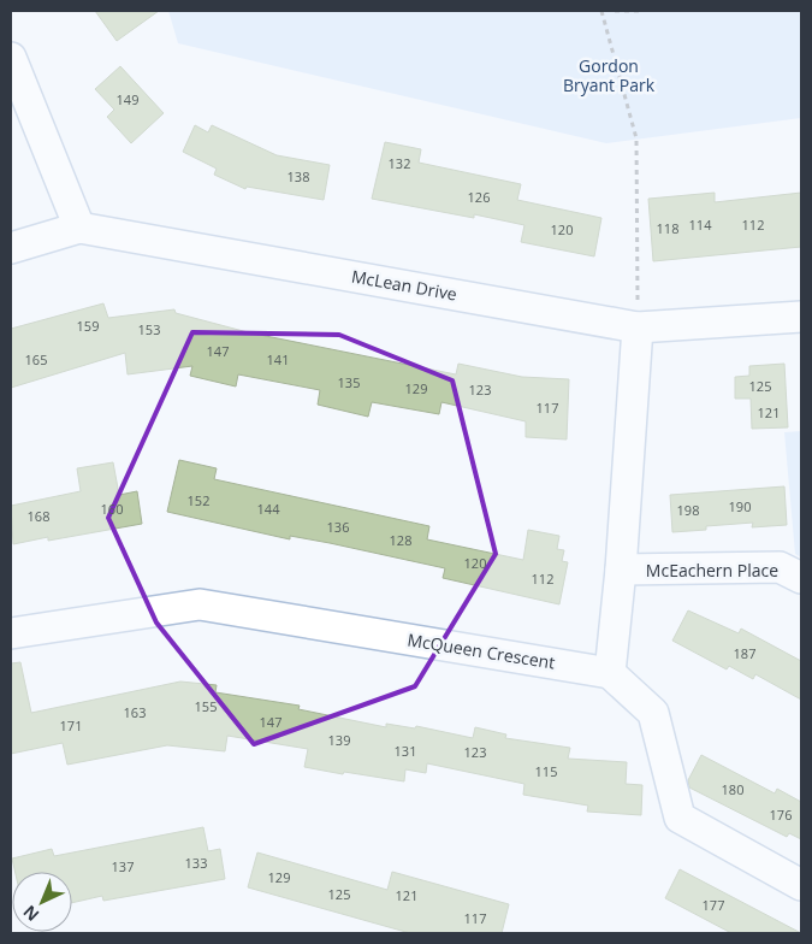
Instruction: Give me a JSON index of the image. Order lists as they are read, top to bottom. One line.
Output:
{"streets":{"street":["McLean Drive","McEachern Place","McQueen Crescent"]},"parks":["Gordon Bryant Park"],"house_numbers":["149","132","138","126","114","112","118","120","159","153","147","165","141","135","125","129","123","117","121","152","190","160","144","198","168","136","128","120","112","187","155","163","147","171","139","131","123","115","180","176","133","137","129","125","121","177","117"],"north":"bottom left"}
